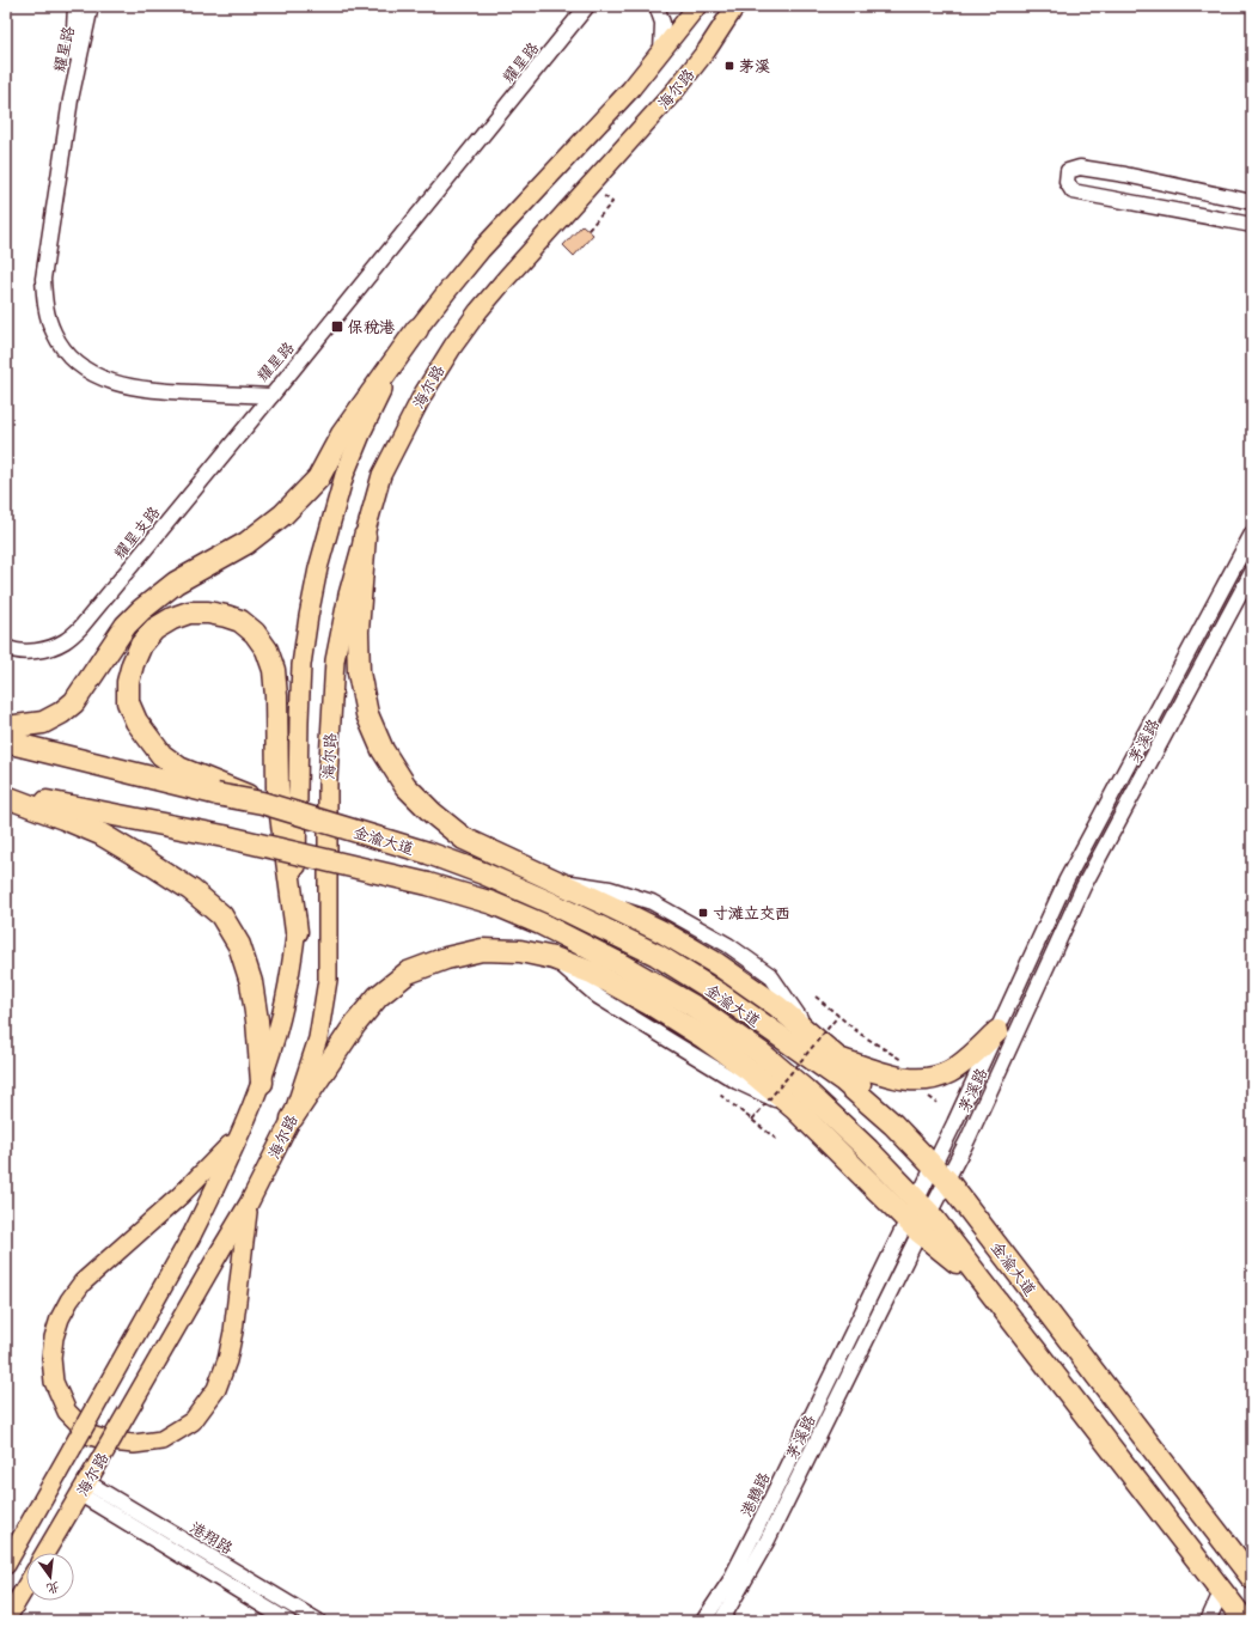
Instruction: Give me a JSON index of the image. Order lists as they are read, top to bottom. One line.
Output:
{"streets":{"highway":["金渝大道"],"main road":["海尔路"],"street":["耀星路","耀星支路","茅溪路","港腾路","港翔路"]},"crossings":[["耀星路","耀星支路"],["海尔路","港翔路"],["茅溪路","金渝大道"],["茅溪路","港腾路"]],"places":{"transit":["茅溪","保税港","寸滩立交西"]},"north":"bottom"}
